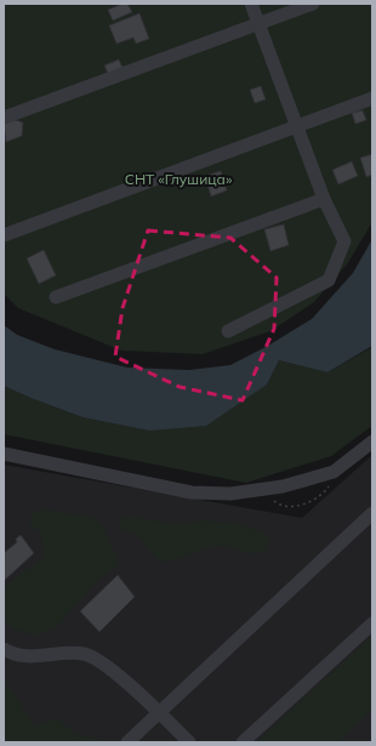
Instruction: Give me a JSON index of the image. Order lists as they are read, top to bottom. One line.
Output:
{"parks":["СНТ «Глушица»"]}
